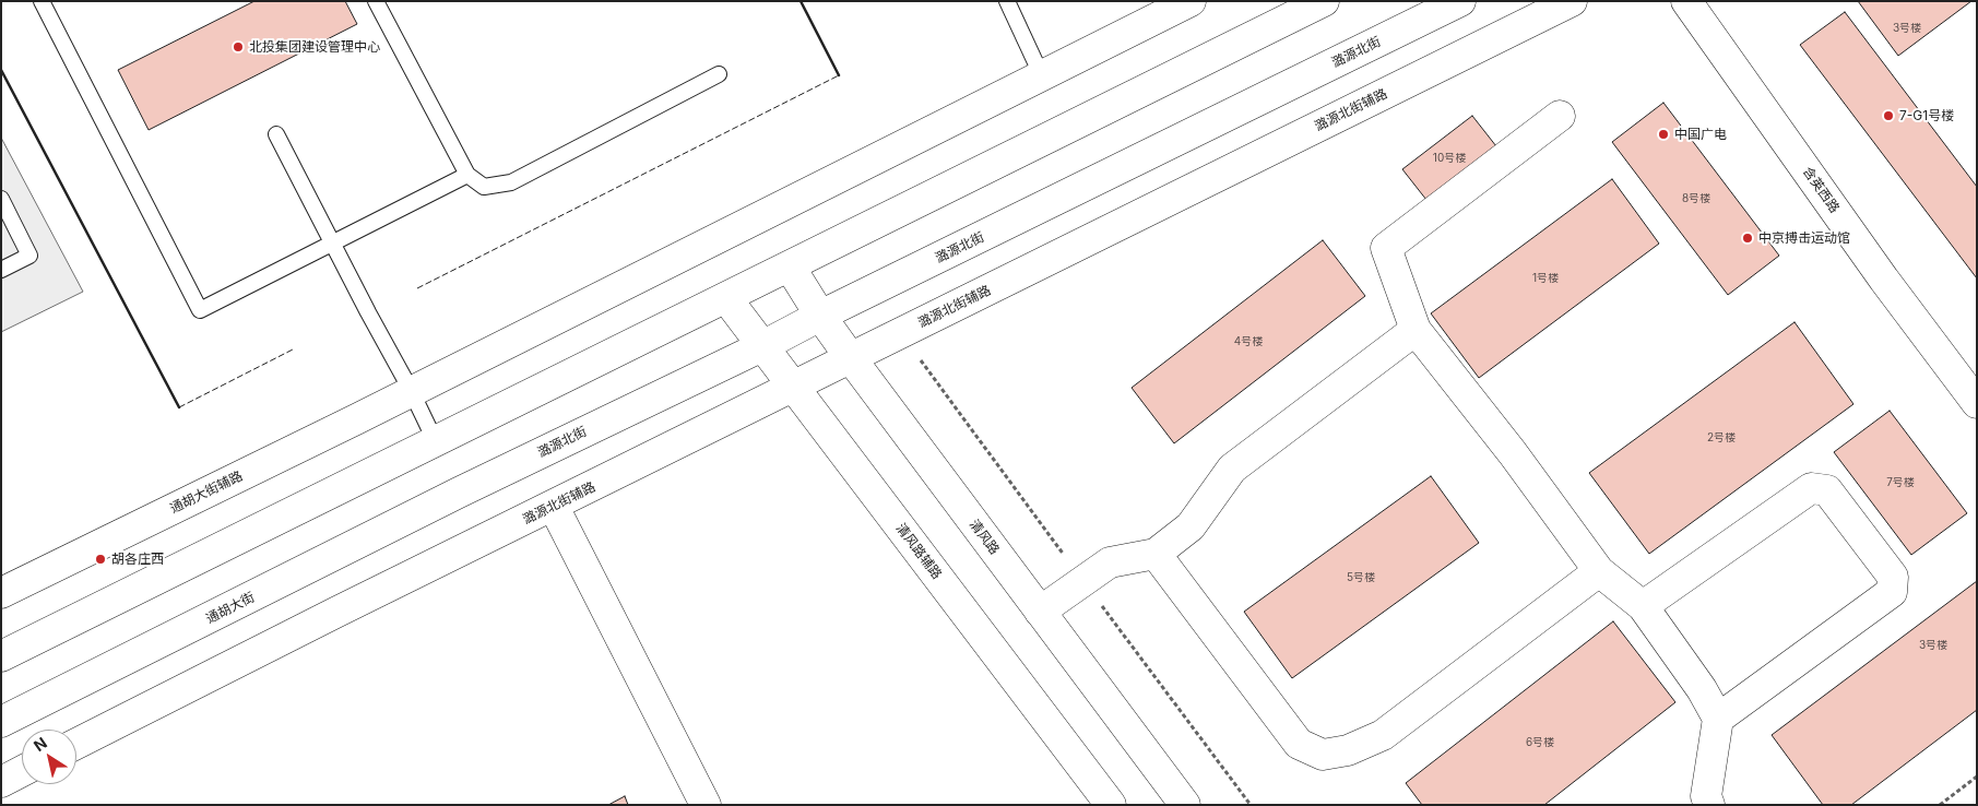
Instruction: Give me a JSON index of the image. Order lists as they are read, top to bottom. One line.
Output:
{"streets":{"street":["潞源北街","潞源北街辅路","含英西路","通胡大街辅路","清风路","清风路辅路","通胡大街"]},"crossings":[["潞源北街","清风路"],["潞源北街","清风路辅路"],["潞源北街","通胡大街"],["潞源北街辅路","清风路"],["潞源北街辅路","清风路辅路"]],"places":["北投集团建设管理中心","7-G1号楼","中国广电","中京搏击运动馆","胡各庄西"],"house_numbers":["3号楼","10号楼","8号楼","1号楼","4号楼","2号楼","7号楼","5号楼","3号楼","6号楼"],"north":"top left"}
